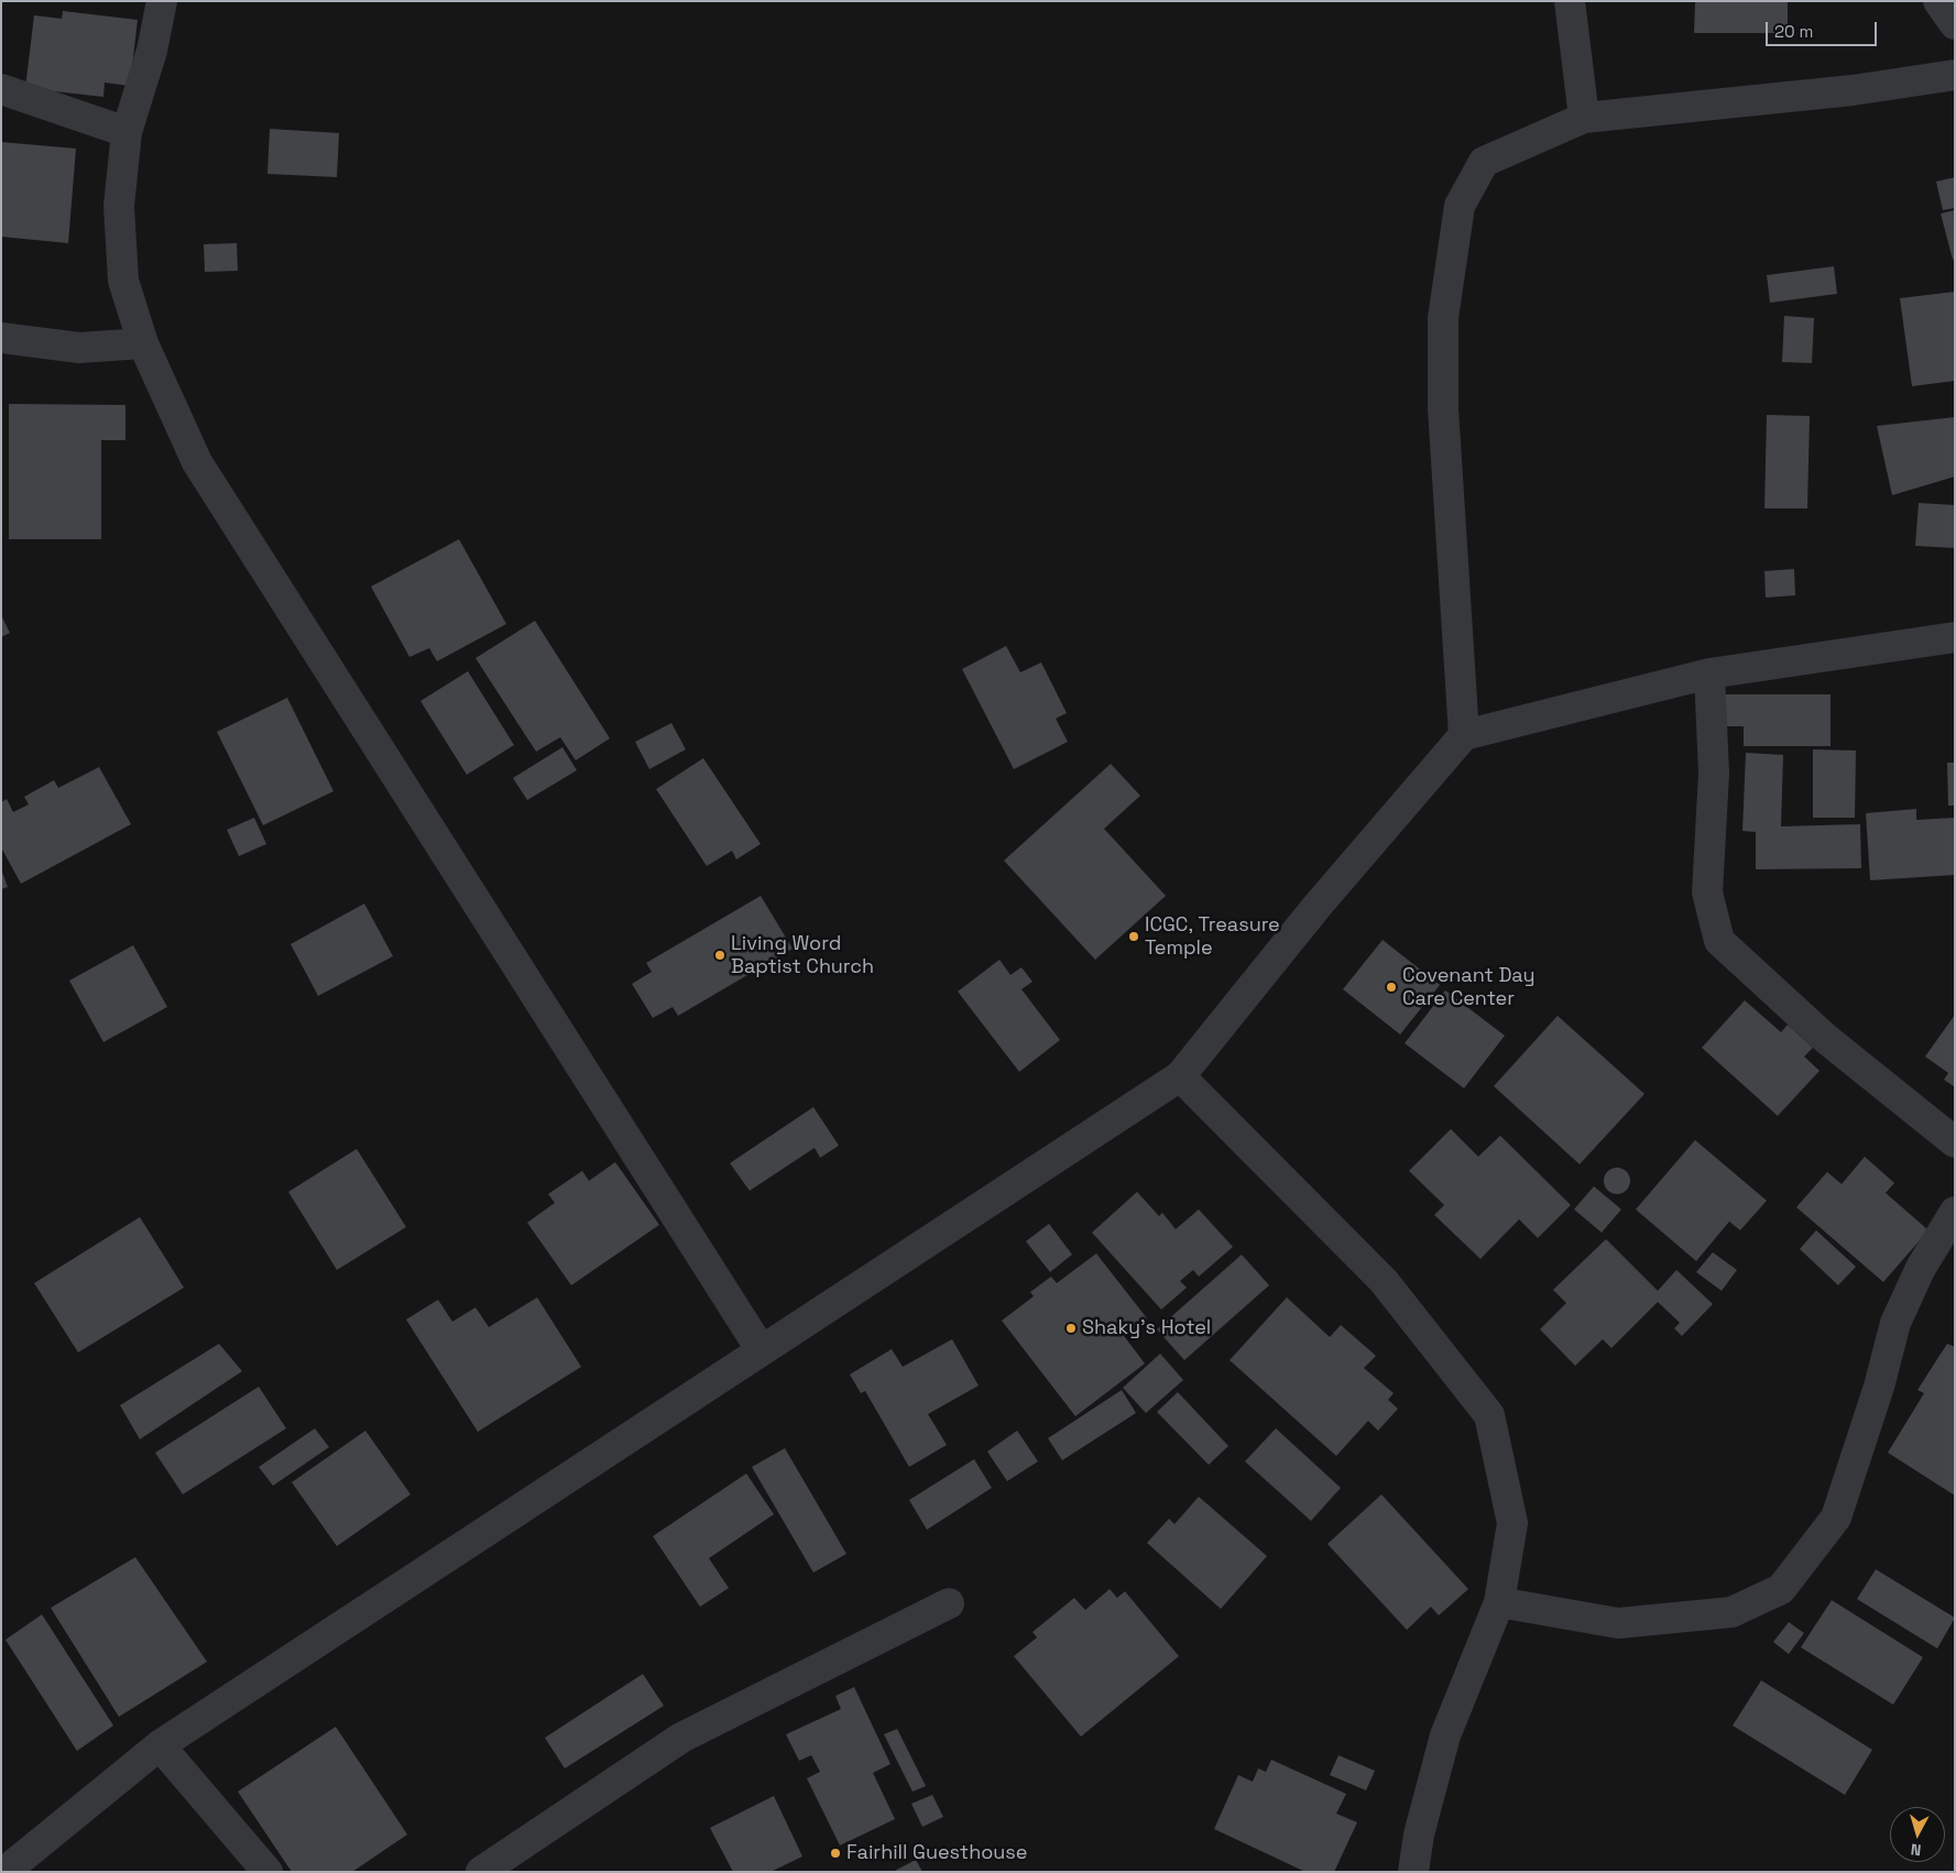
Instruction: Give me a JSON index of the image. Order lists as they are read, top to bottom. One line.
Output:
{"places":["ICGC, Treasure Temple","Living Word Baptist Church","Covenant Day Care Center","Shaky's Hotel","Fairhill Guesthouse"],"scale_bar":"20 m","north":"bottom"}
